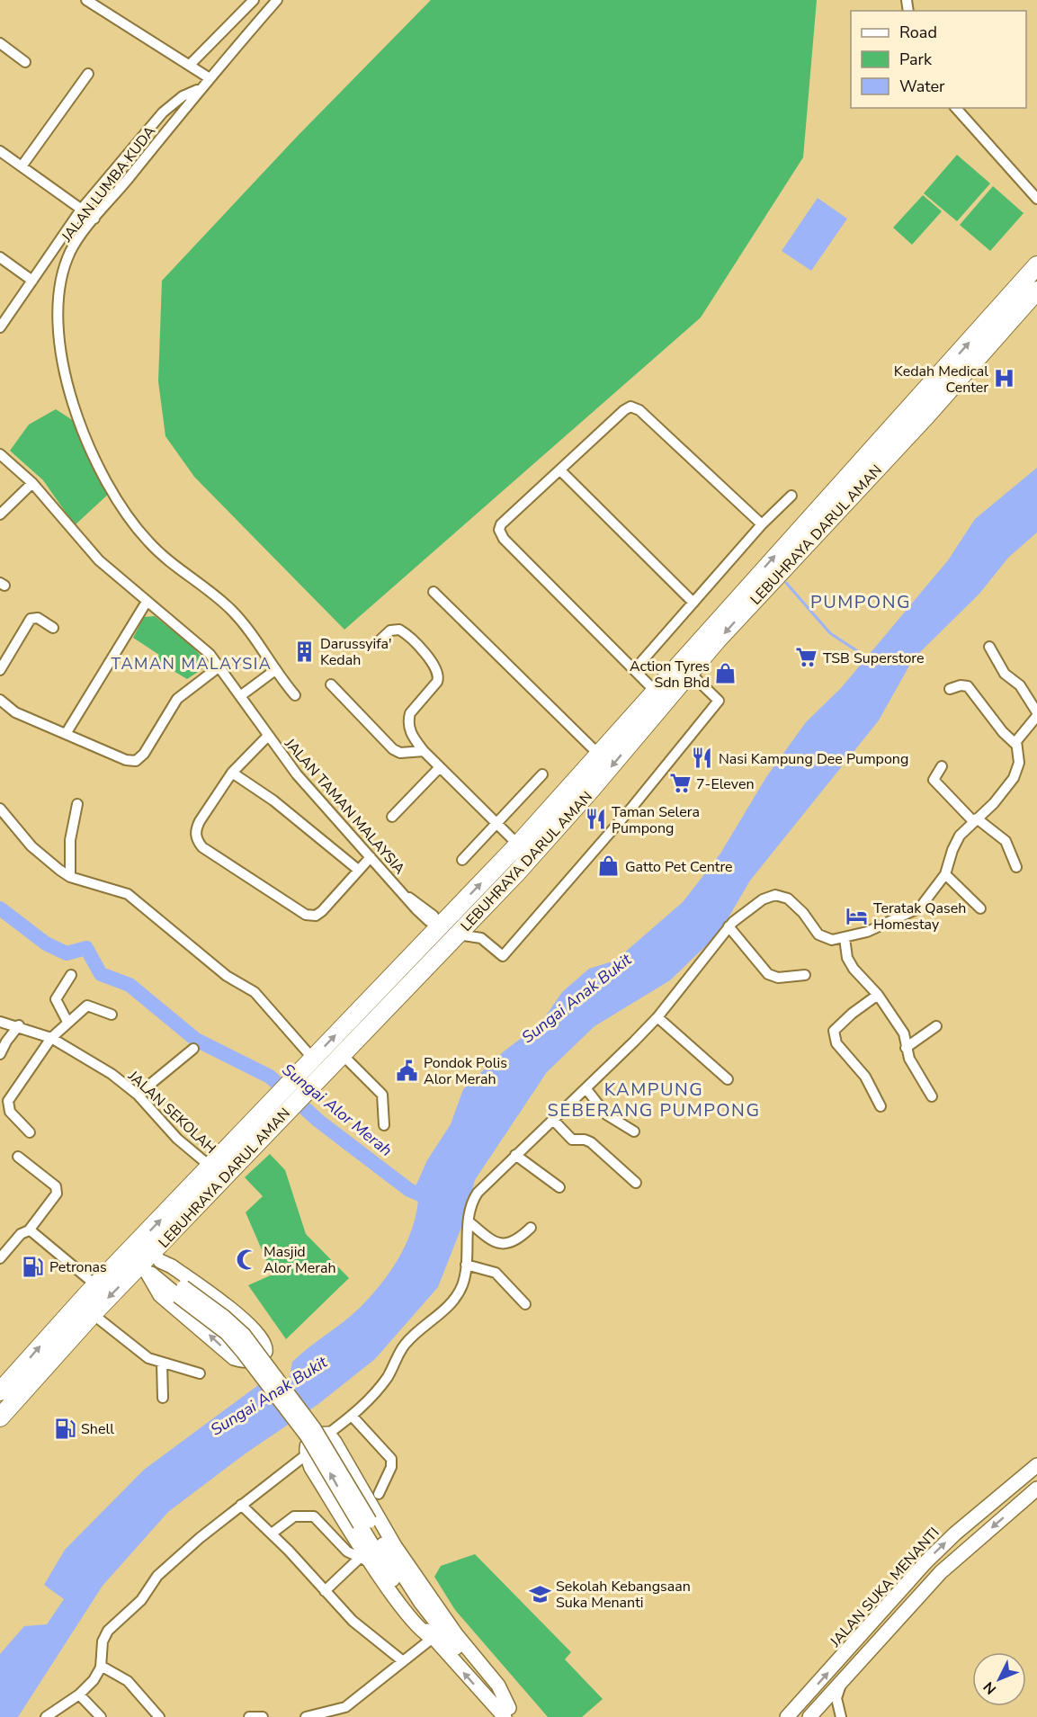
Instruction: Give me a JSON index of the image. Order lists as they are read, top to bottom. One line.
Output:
{"streets":{"highway":["LEBUHRAYA DARUL AMAN"],"street":["JALAN LUMBA KUDA","JALAN TAMAN MALAYSIA","JALAN SEKOLAH","JALAN SUKA MENANTI"]},"crossings":[["LEBUHRAYA DARUL AMAN","JALAN TAMAN MALAYSIA"],["LEBUHRAYA DARUL AMAN","JALAN SEKOLAH"]],"districts":["PUMPONG","TAMAN MALAYSIA","KAMPUNG SEBERANG PUMPONG"],"water":["Sungai Anak Bukit","Sungai Alor Merah"],"places":{"hospital":["Kedah Medical Center"],"building":["Darussyifa' Kedah"],"supermarket":["TSB Superstore","7-Eleven"],"shop":["Action Tyres Sdn Bhd","Gatto Pet Centre"],"restaurant":["Nasi Kampung Dee Pumpong","Taman Selera Pumpong"],"hotel":["Teratak Qaseh Homestay"],"public building":["Pondok Polis Alor Merah"],"mosque":["Masjid Alor Merah"],"fuel station":["Petronas","Shell"],"school or university":["Sekolah Kebangsaan Suka Menanti"]},"legend":["Road","Park","Water"],"north":"bottom left"}
